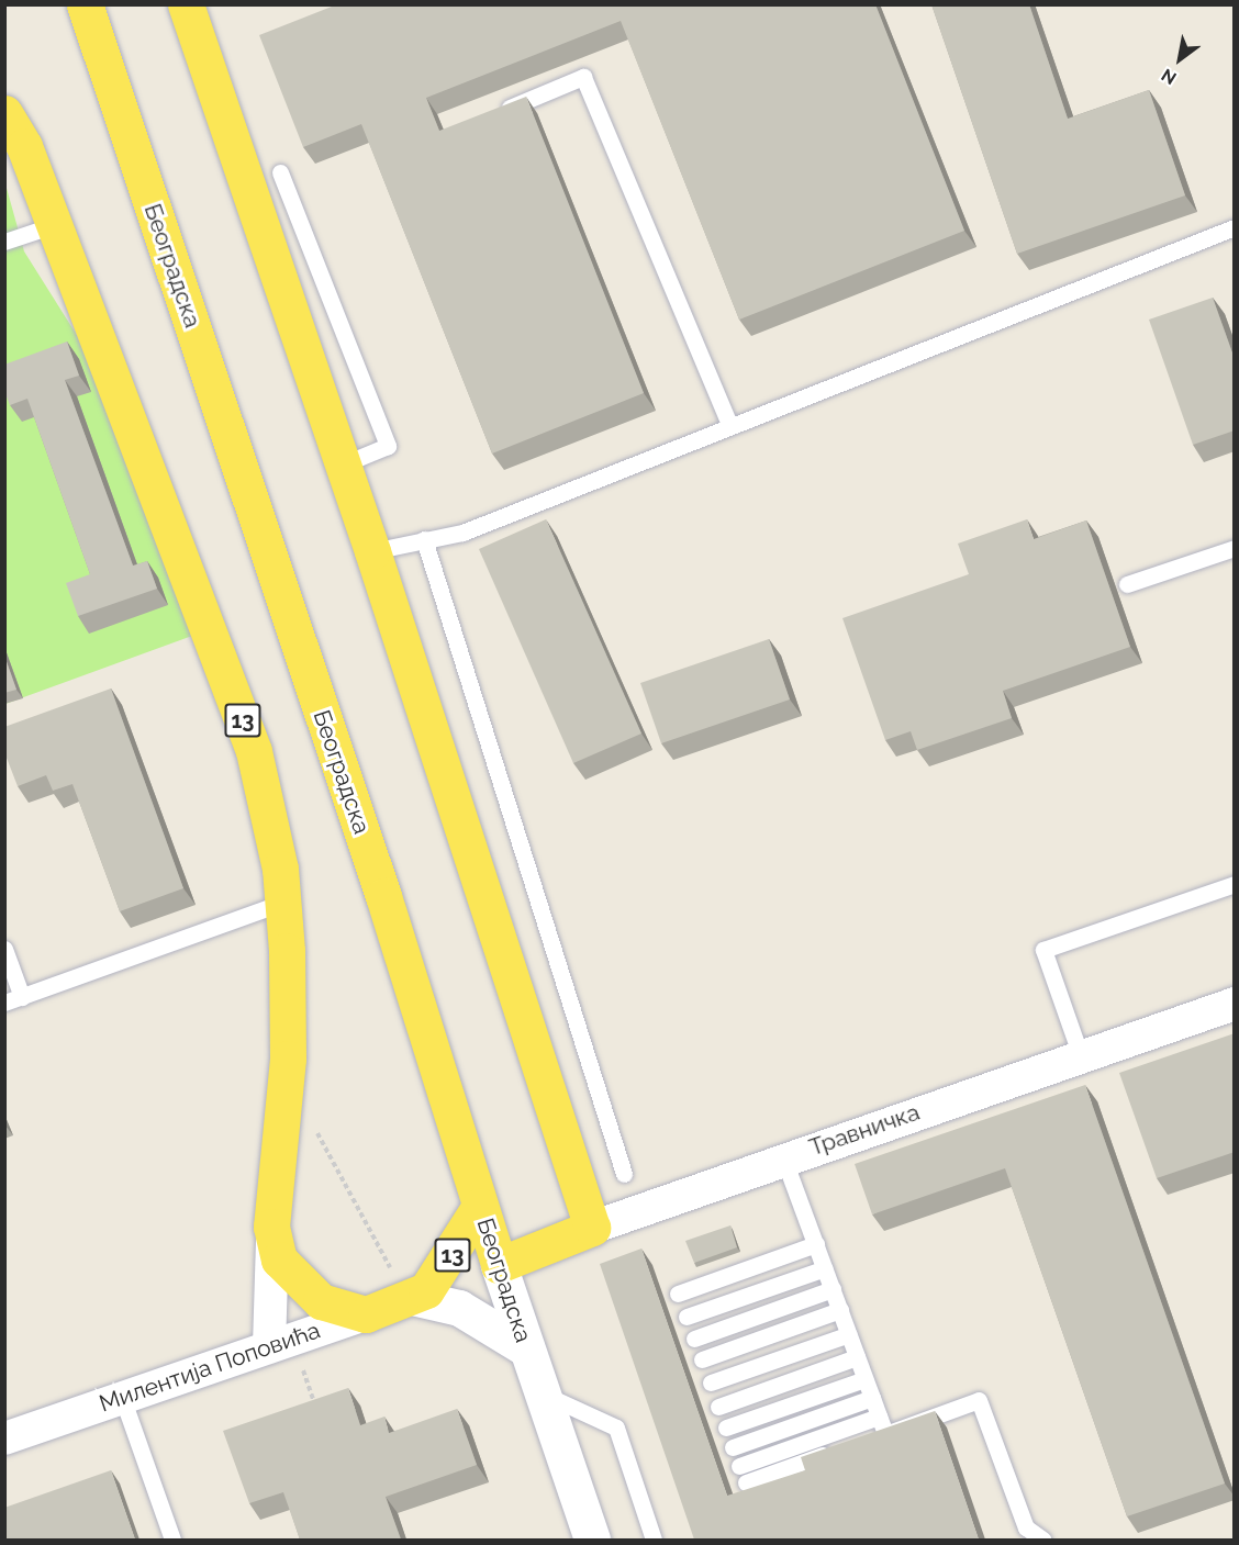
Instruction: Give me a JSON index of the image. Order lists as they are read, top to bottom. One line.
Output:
{"streets":{"main road":["Београдска","13","Травничка","Милентија Поповића"]},"crossings":[["Београдска","Травничка"],["Београдска","Милентија Поповића"]],"north":"bottom left"}
